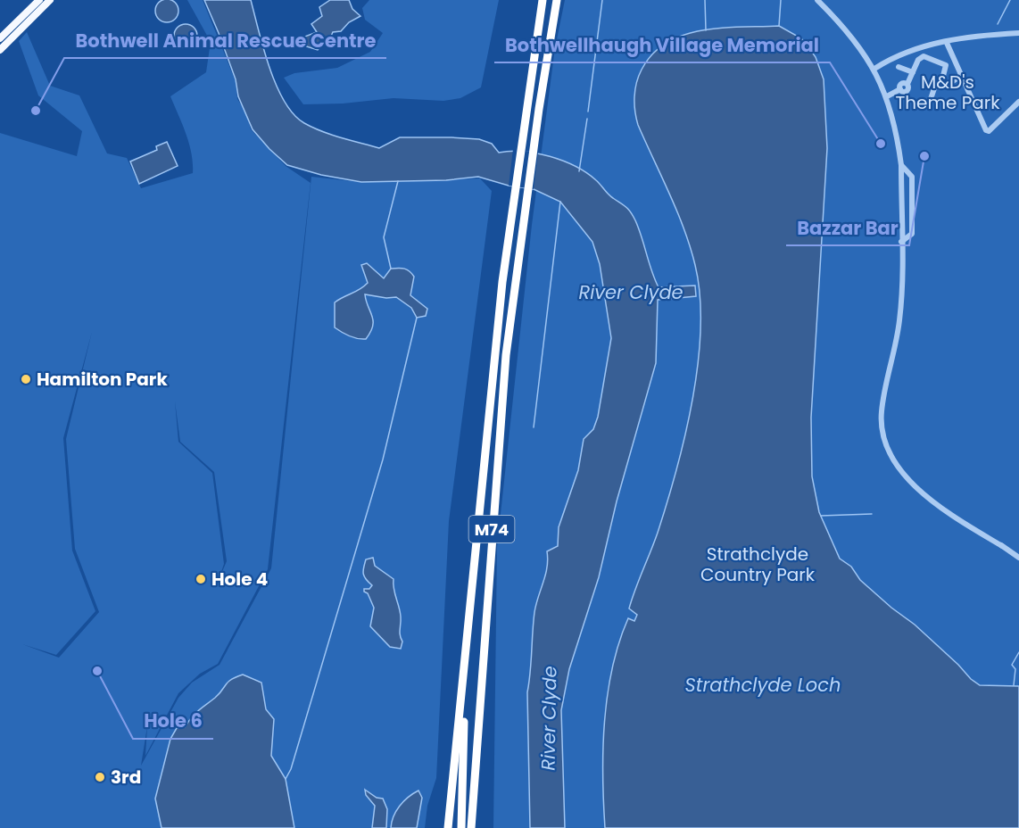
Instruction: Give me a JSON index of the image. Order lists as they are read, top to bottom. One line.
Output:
{"streets":{"highway":["M74"]},"water":["River Clyde","Strathclyde Loch"],"parks":["M&D's Theme Park","Strathclyde Country Park"],"places":["Bothwell Animal Rescue Centre","Bothwellhaugh Village Memorial","Bazzar Bar","Hamilton Park","Hole 4","Hole 6","3rd"]}
